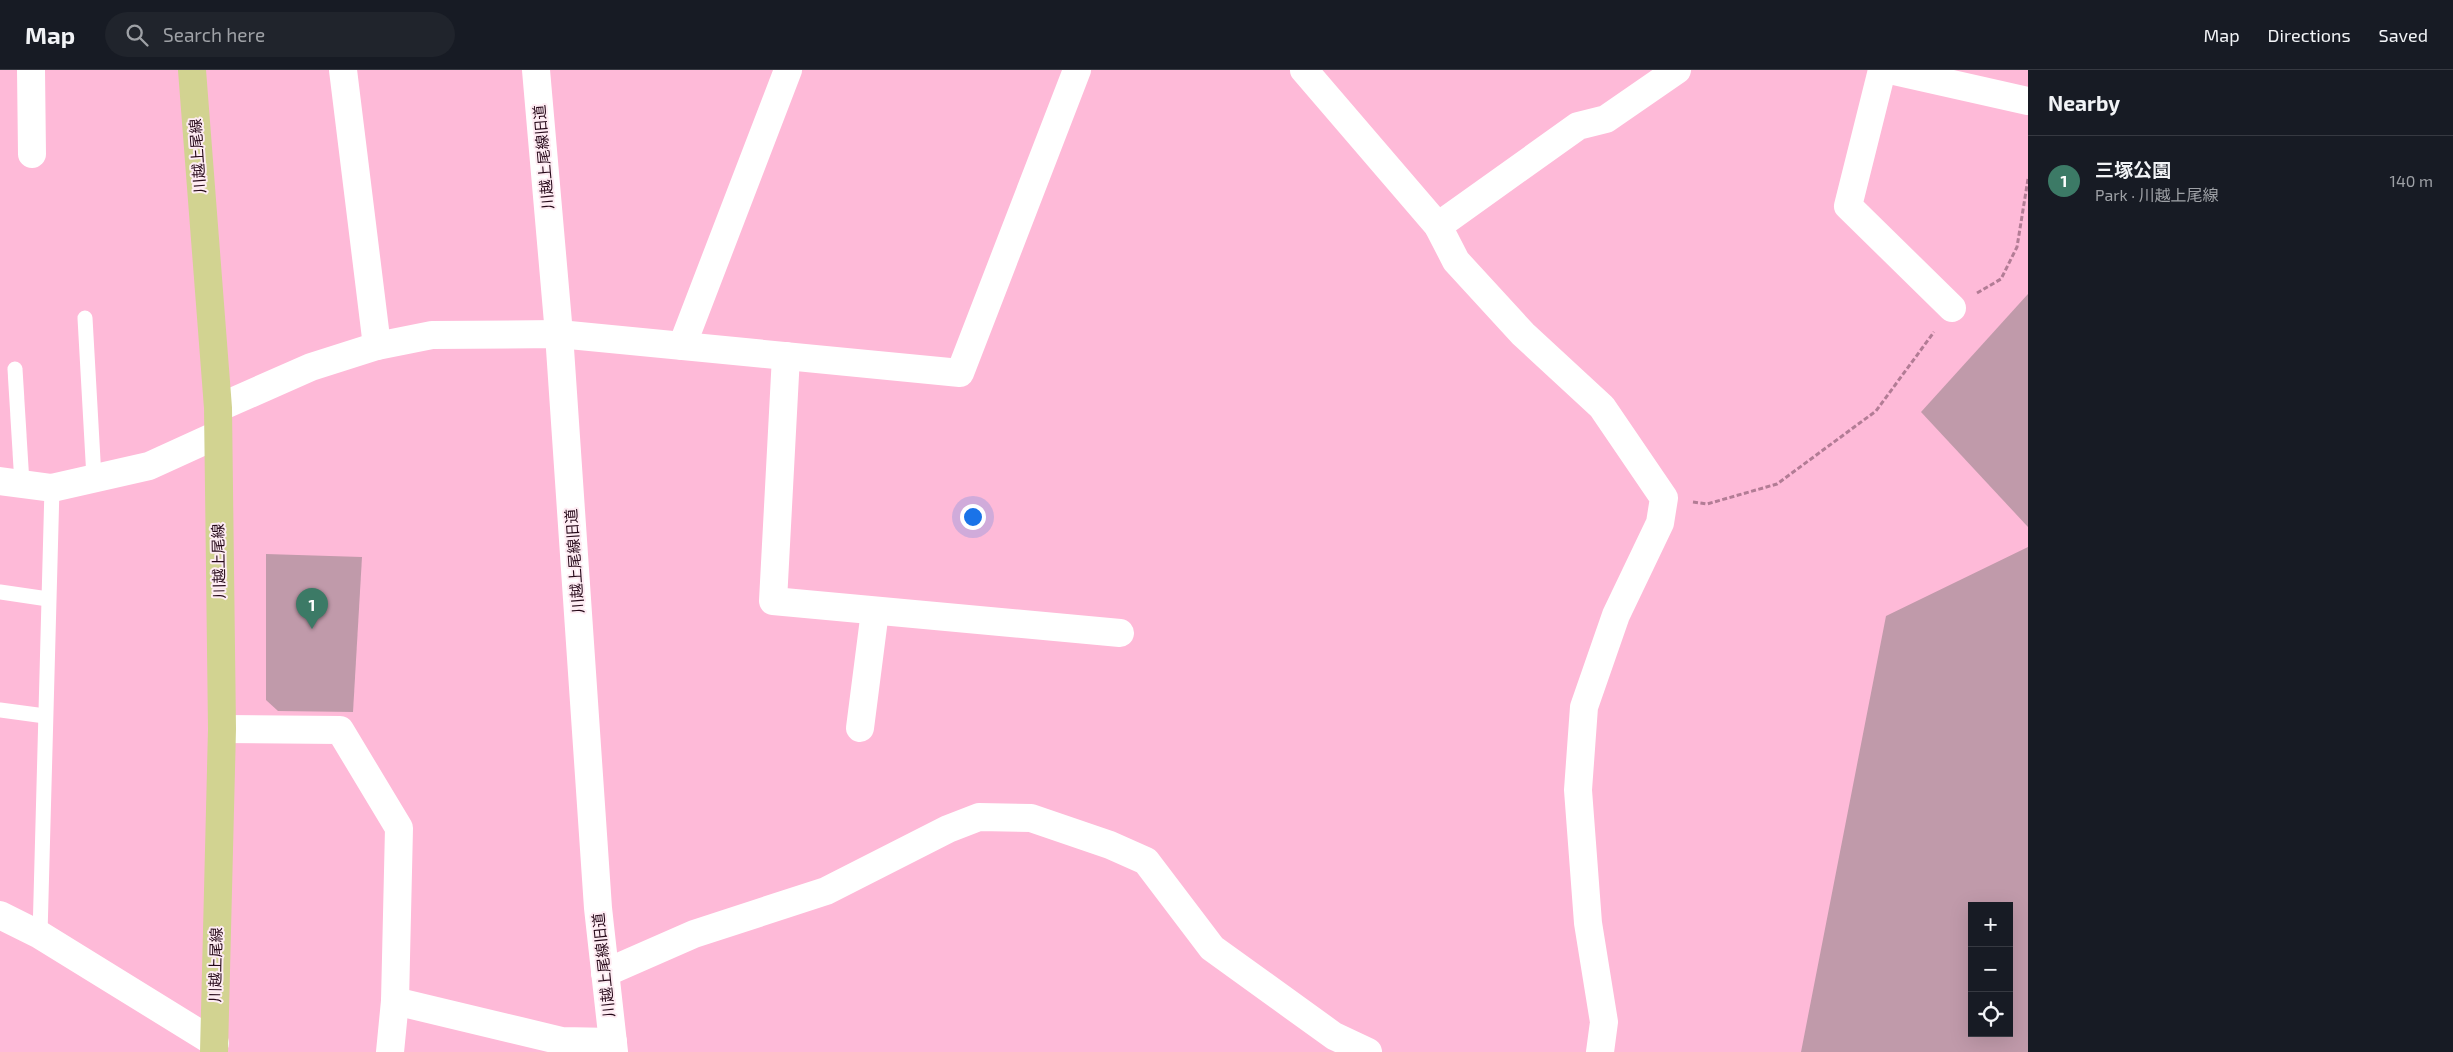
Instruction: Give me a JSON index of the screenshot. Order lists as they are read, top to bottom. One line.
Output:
{"streets":{"main road":["川越上尾線"],"street":["川越上尾線旧道"]},"page":{"header":"Map","search":"Search here","nav":["Map","Directions","Saved"],"heading":"Nearby","list":[{"mark":"1","name":"三塚公園","note":"Park · 川越上尾線","value":"140 m"}],"pins":"1","map_buttons":["+","−"]}}
